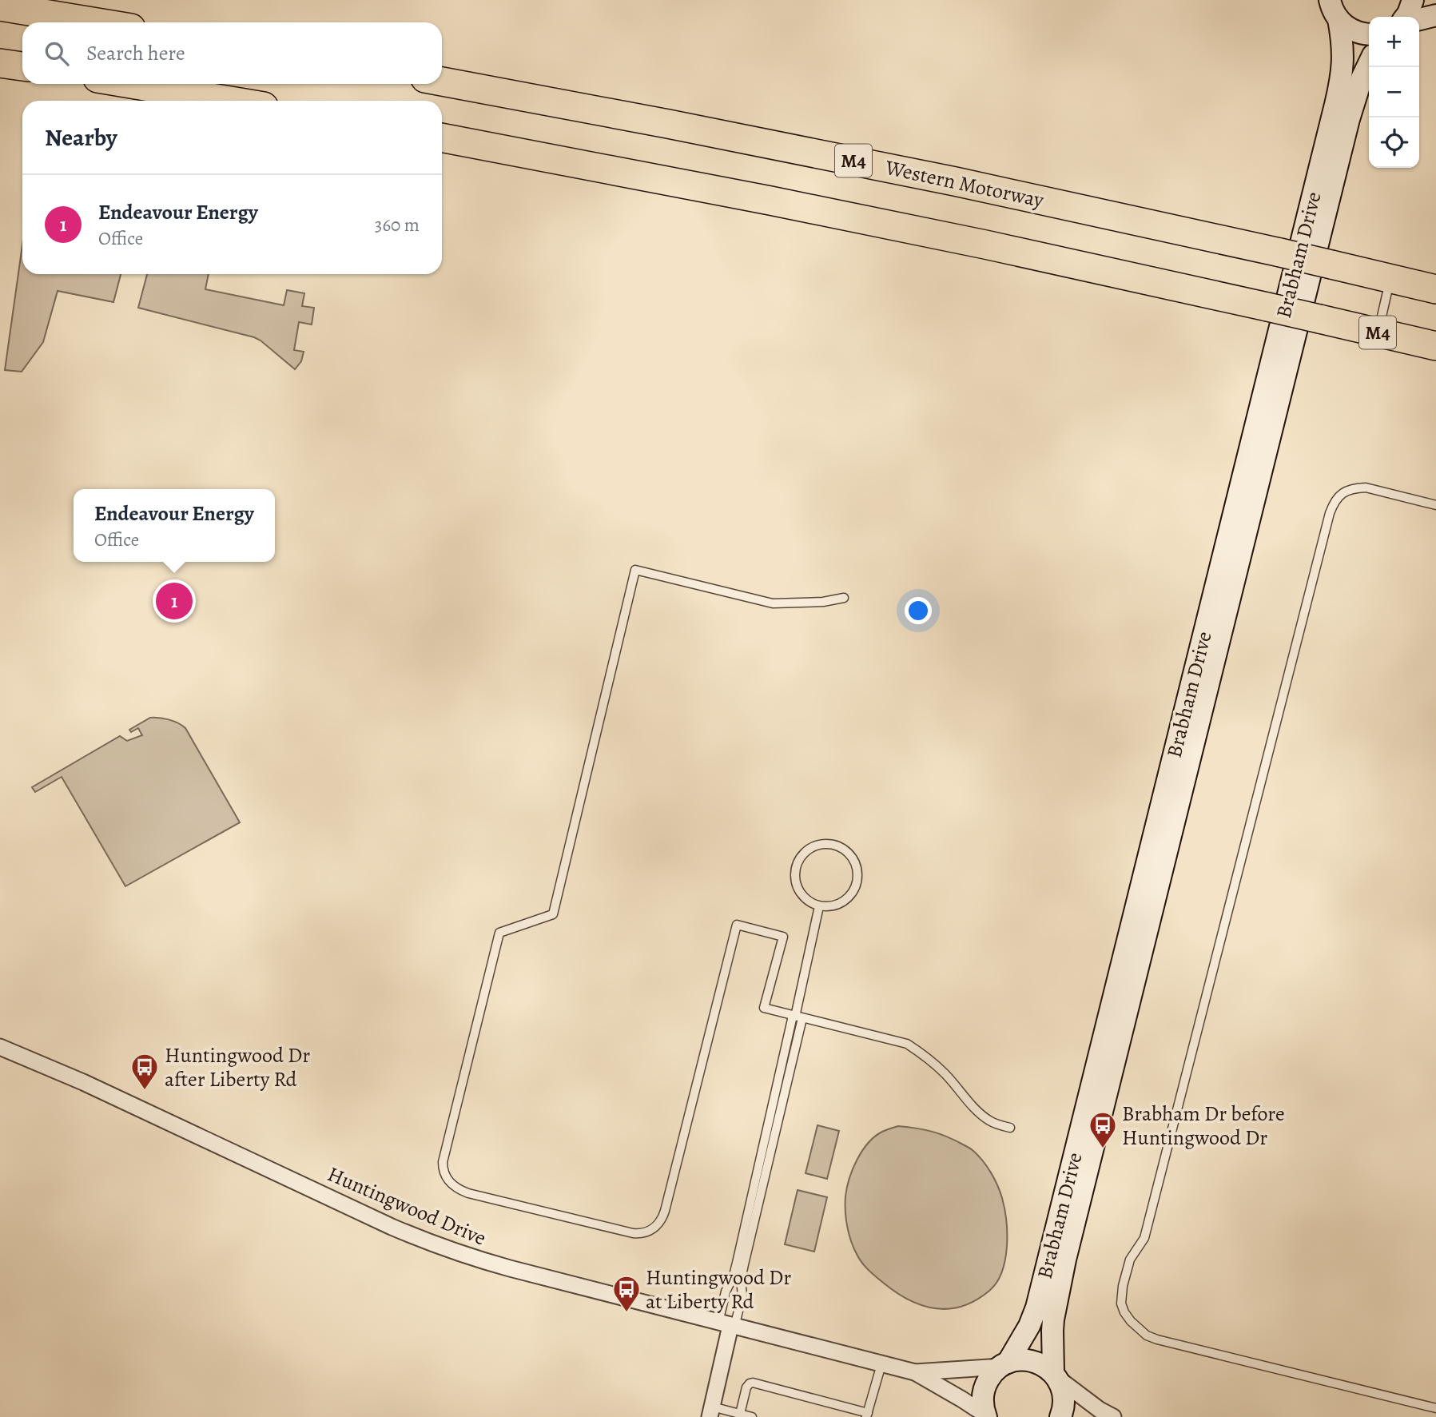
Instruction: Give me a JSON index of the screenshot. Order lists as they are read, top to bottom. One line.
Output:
{"streets":{"highway":["M4","Western Motorway"],"main road":["Brabham Drive"],"street":["Huntingwood Drive"]},"crossings":[["Brabham Drive","Huntingwood Drive"]],"places":{"bus stop":["Huntingwood Dr after Liberty Rd","Brabham Dr before Huntingwood Dr","Huntingwood Dr at Liberty Rd"]},"page":{"map_buttons":["+","−"],"search":"Search here","heading":"Nearby","list":[{"mark":"1","name":"Endeavour Energy","note":"Office","value":"360 m"}],"popup":["Endeavour Energy","Office"],"pins":"1"}}
